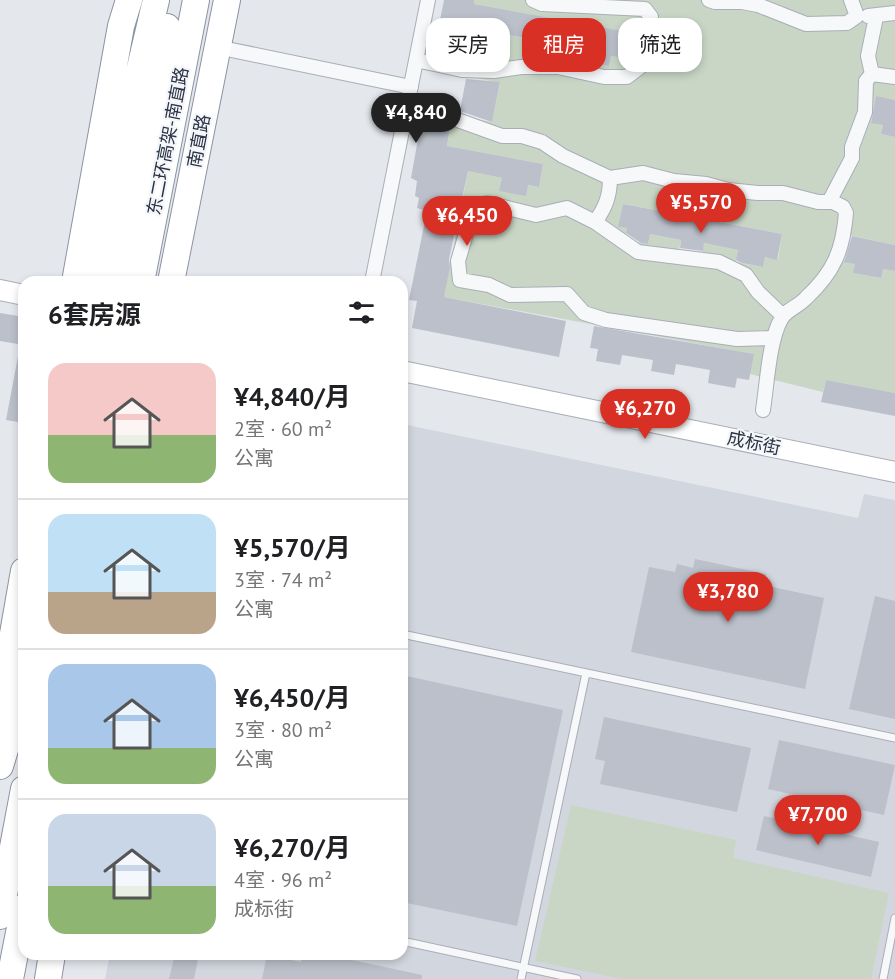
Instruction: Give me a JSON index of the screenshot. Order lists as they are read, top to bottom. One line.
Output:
{"streets":{"highway":["东二环高架-南直路","南直路"],"street":["成标街"]},"page":{"chip":["买房","租房","筛选"],"price":["¥4,840","¥5,570","¥6,450","¥6,270","¥3,780","¥7,700"],"heading":"6套房源","list":[{"name":"¥4,840/月","note":"2室 · 60 m² · 公寓"},{"name":"¥5,570/月","note":"3室 · 74 m² · 公寓"},{"name":"¥6,450/月","note":"3室 · 80 m² · 公寓"},{"name":"¥6,270/月","note":"4室 · 96 m² · 成标街"}]}}
